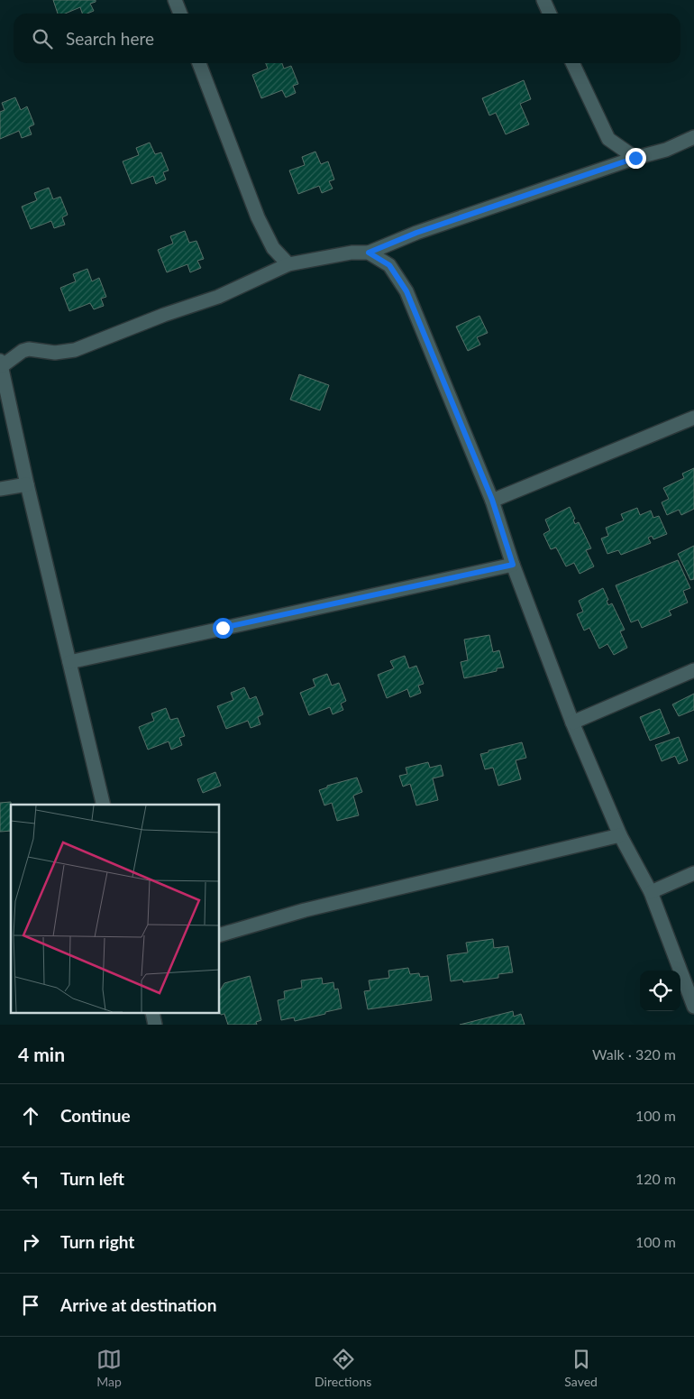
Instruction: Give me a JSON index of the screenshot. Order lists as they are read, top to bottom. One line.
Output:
{"page":{"search":"Search here","heading":["4 min","Walk · 320 m"],"list":[["Continue","100 m"],["Turn left","120 m"],["Turn right","100 m"],"Arrive at destination"],"nav":["Map","Directions","Saved"]}}
